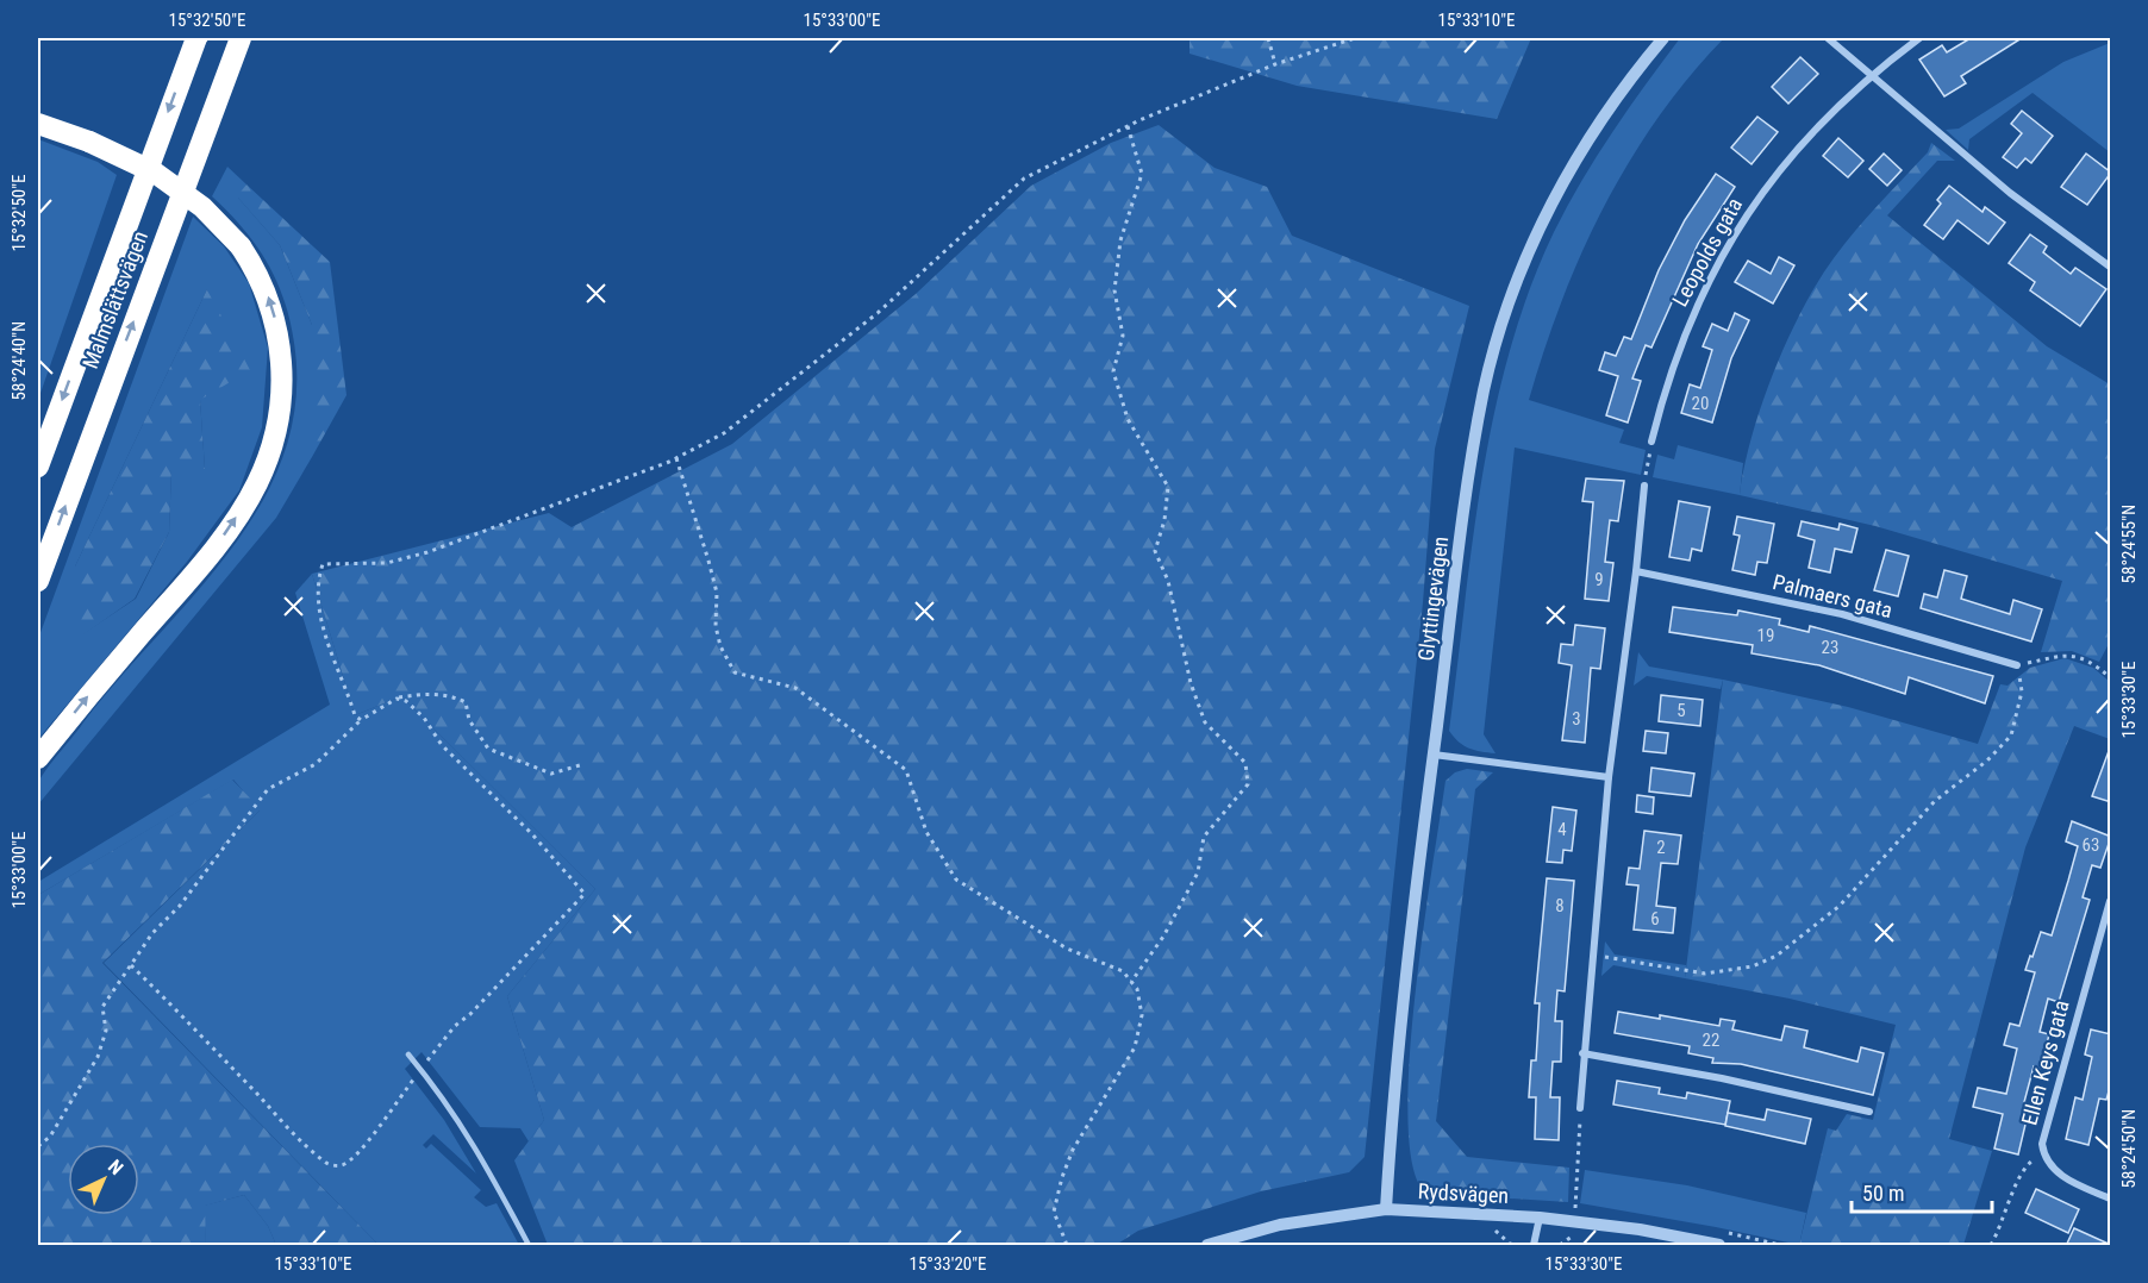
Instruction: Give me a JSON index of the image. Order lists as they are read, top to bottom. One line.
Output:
{"streets":{"highway":["Malmslättsvägen"],"street":["Leopolds gata","Palmaers gata","Glyttingevägen","Ellen Keys gata","Rydsvägen"]},"crossings":[["Glyttingevägen","Rydsvägen"]],"house_numbers":["20","9","19","23","5","3","4","63","2","8","6","22"],"scale_bar":"50 m","north":"top right","coordinates":["15°32'50\"E","15°33'00\"E","15°33'10\"E","58°24'40\"N","58°24'55\"N","15°33'30\"E","58°24'50\"N","15°33'20\"E"]}
